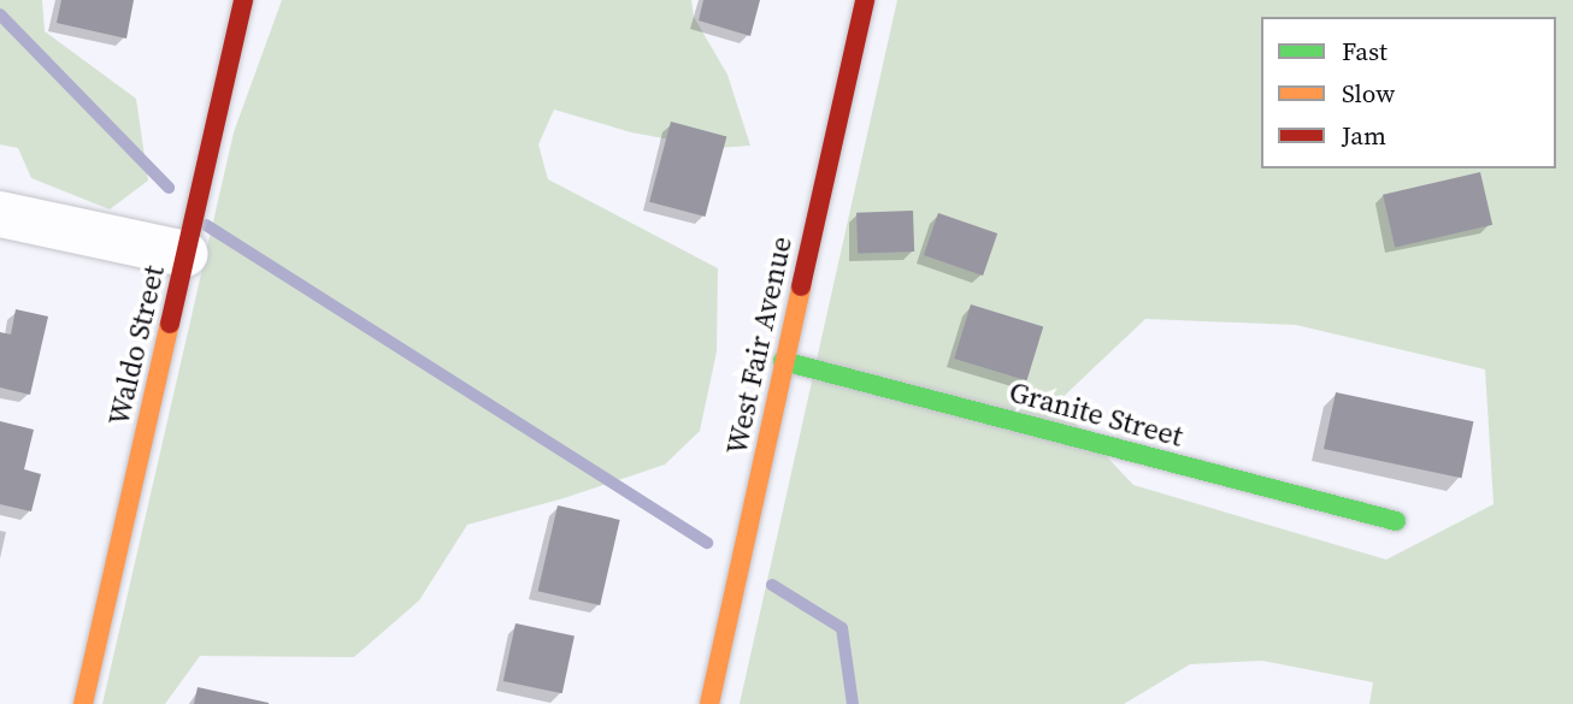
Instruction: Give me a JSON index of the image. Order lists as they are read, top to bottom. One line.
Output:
{"streets":{"street":["Waldo Street","West Fair Avenue","Granite Street"]},"crossings":[["West Fair Avenue","Granite Street"]],"legend":["Fast","Slow","Jam"]}
